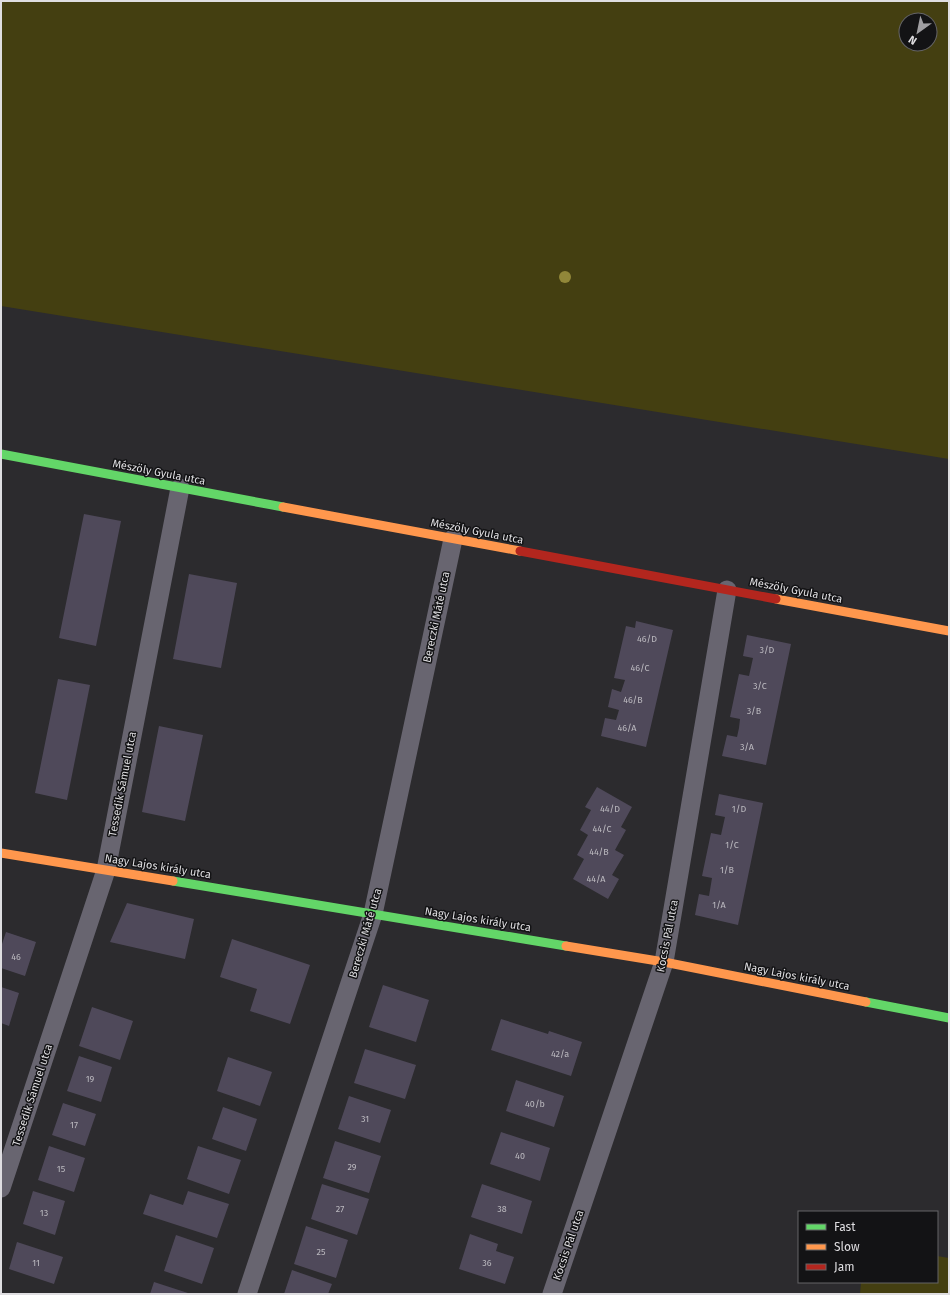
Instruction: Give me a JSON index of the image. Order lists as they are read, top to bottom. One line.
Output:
{"streets":{"street":["Mészöly Gyula utca","Bereczki Máté utca","Tessedik Sámuel utca","Nagy Lajos király utca","Kocsis Pál utca"]},"crossings":[["Mészöly Gyula utca","Bereczki Máté utca"],["Mészöly Gyula utca","Tessedik Sámuel utca"],["Mészöly Gyula utca","Kocsis Pál utca"],["Bereczki Máté utca","Nagy Lajos király utca"],["Tessedik Sámuel utca","Nagy Lajos király utca"],["Nagy Lajos király utca","Kocsis Pál utca"]],"house_numbers":["46/D","3/D","46/C","3/C","46/B","3/B","46/A","3/A","44/D","1/D","44/C","1/C","44/B","1/B","44/A","1/A","46","42/a","19","40/b","31","17","40","29","15","27","38","13","25","11","36"],"legend":["Fast","Slow","Jam"],"north":"bottom left"}
